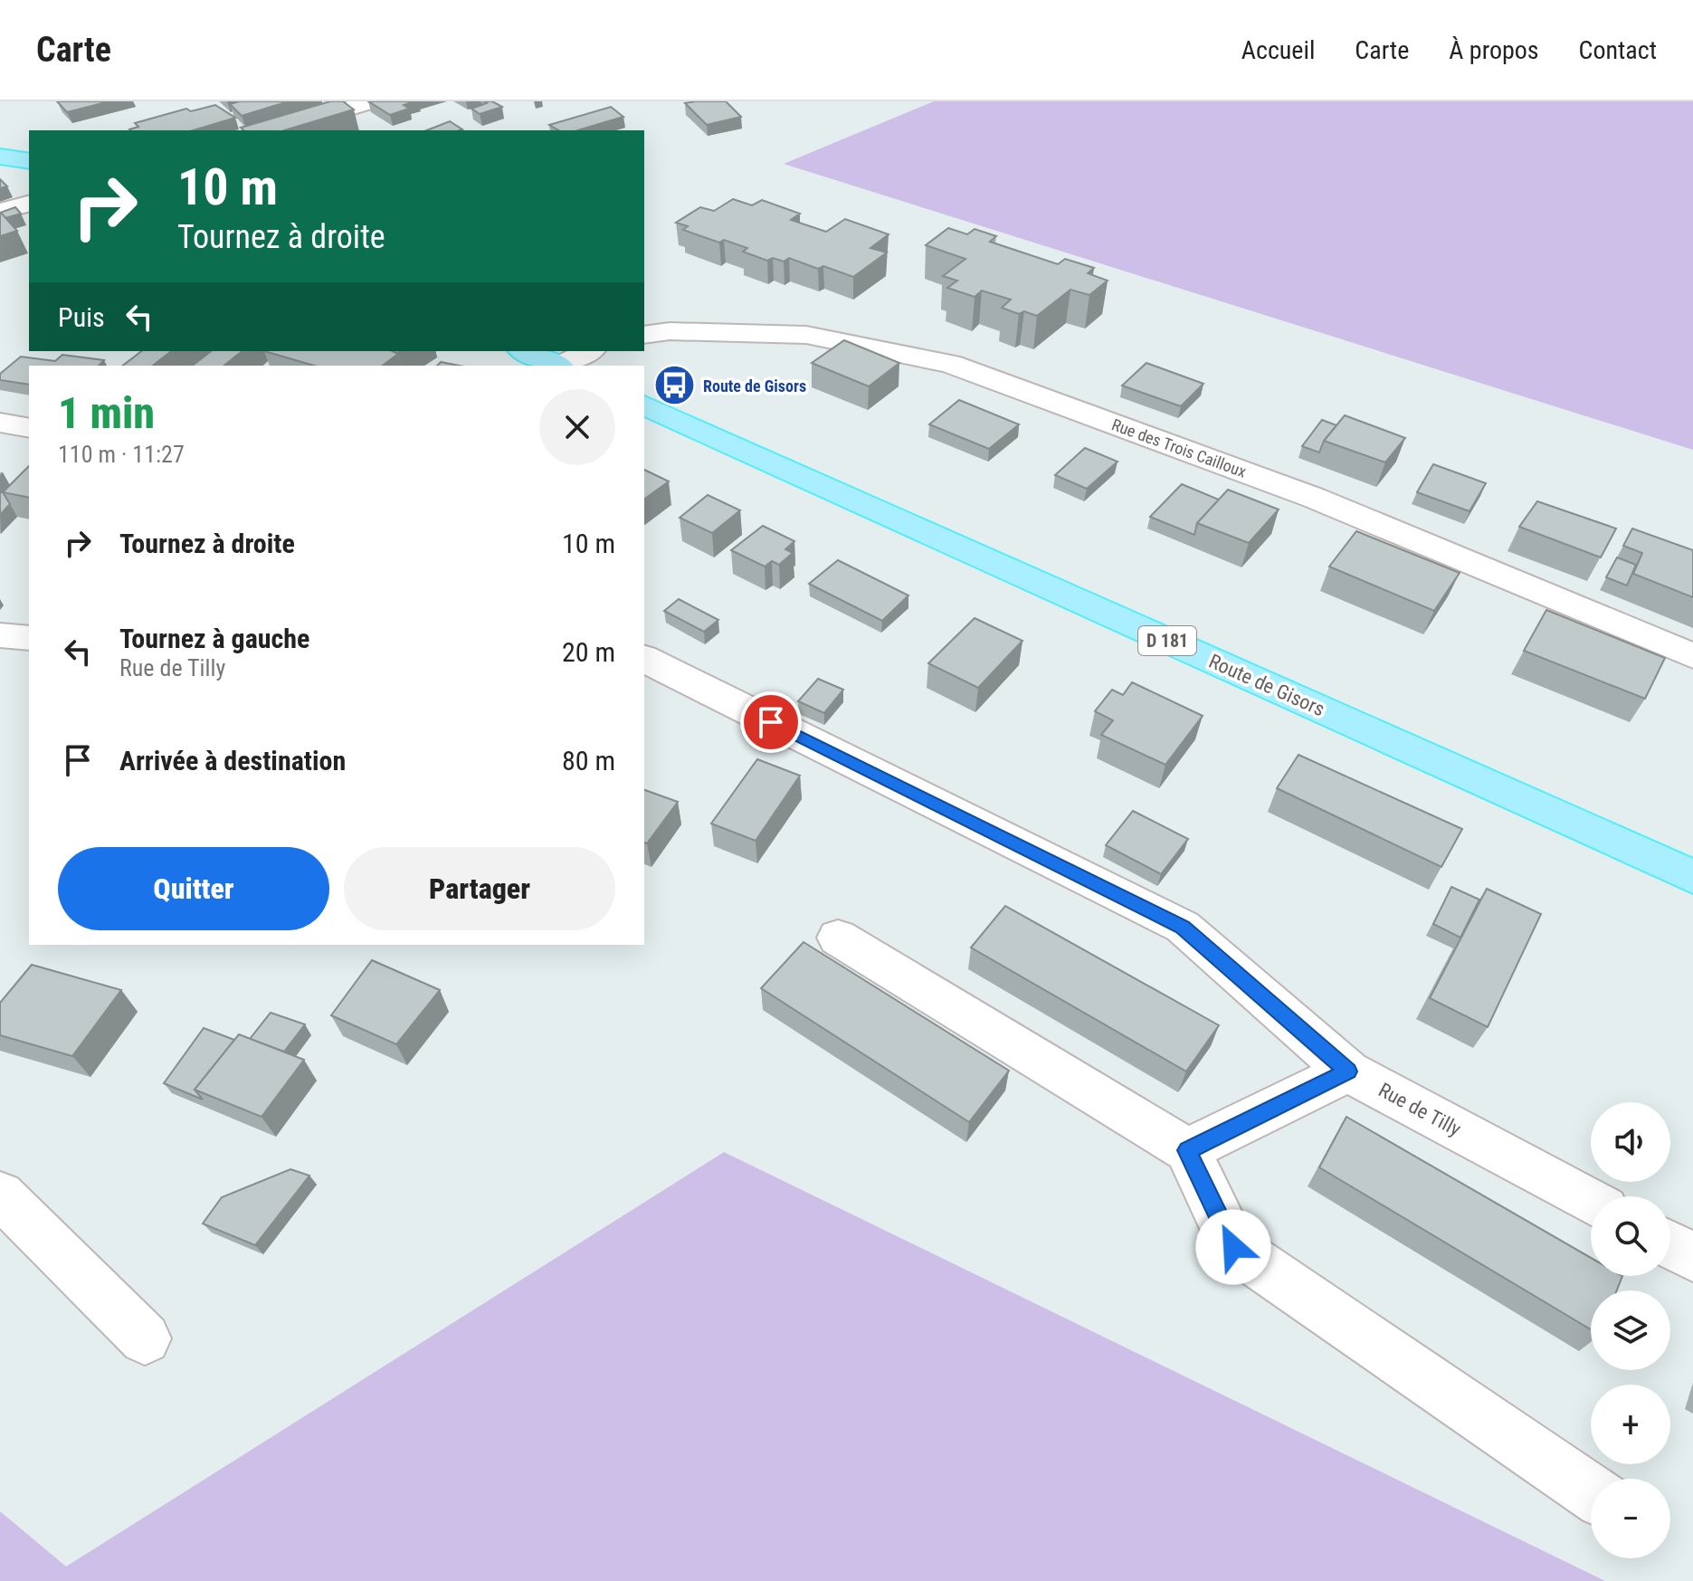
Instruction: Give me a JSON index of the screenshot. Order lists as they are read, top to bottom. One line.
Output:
{"streets":{"main road":["D 181","Route de Gisors"],"street":["Rue des Trois Cailloux","Rue de Tilly"]},"places":{"bus stop":["Route de Gisors"]},"page":{"header":"Carte","nav":["Accueil","Carte","À propos","Contact"],"turn":["10 m","Tournez à droite"],"then":"Puis","heading":["1 min","110 m · 11:27"],"list":[{"name":"Tournez à droite","value":"10 m"},{"name":"Tournez à gauche","note":"Rue de Tilly","value":"20 m"},{"name":"Arrivée à destination","value":"80 m"}],"buttons":["Quitter","Partager"],"map_buttons":["+","−"]}}
